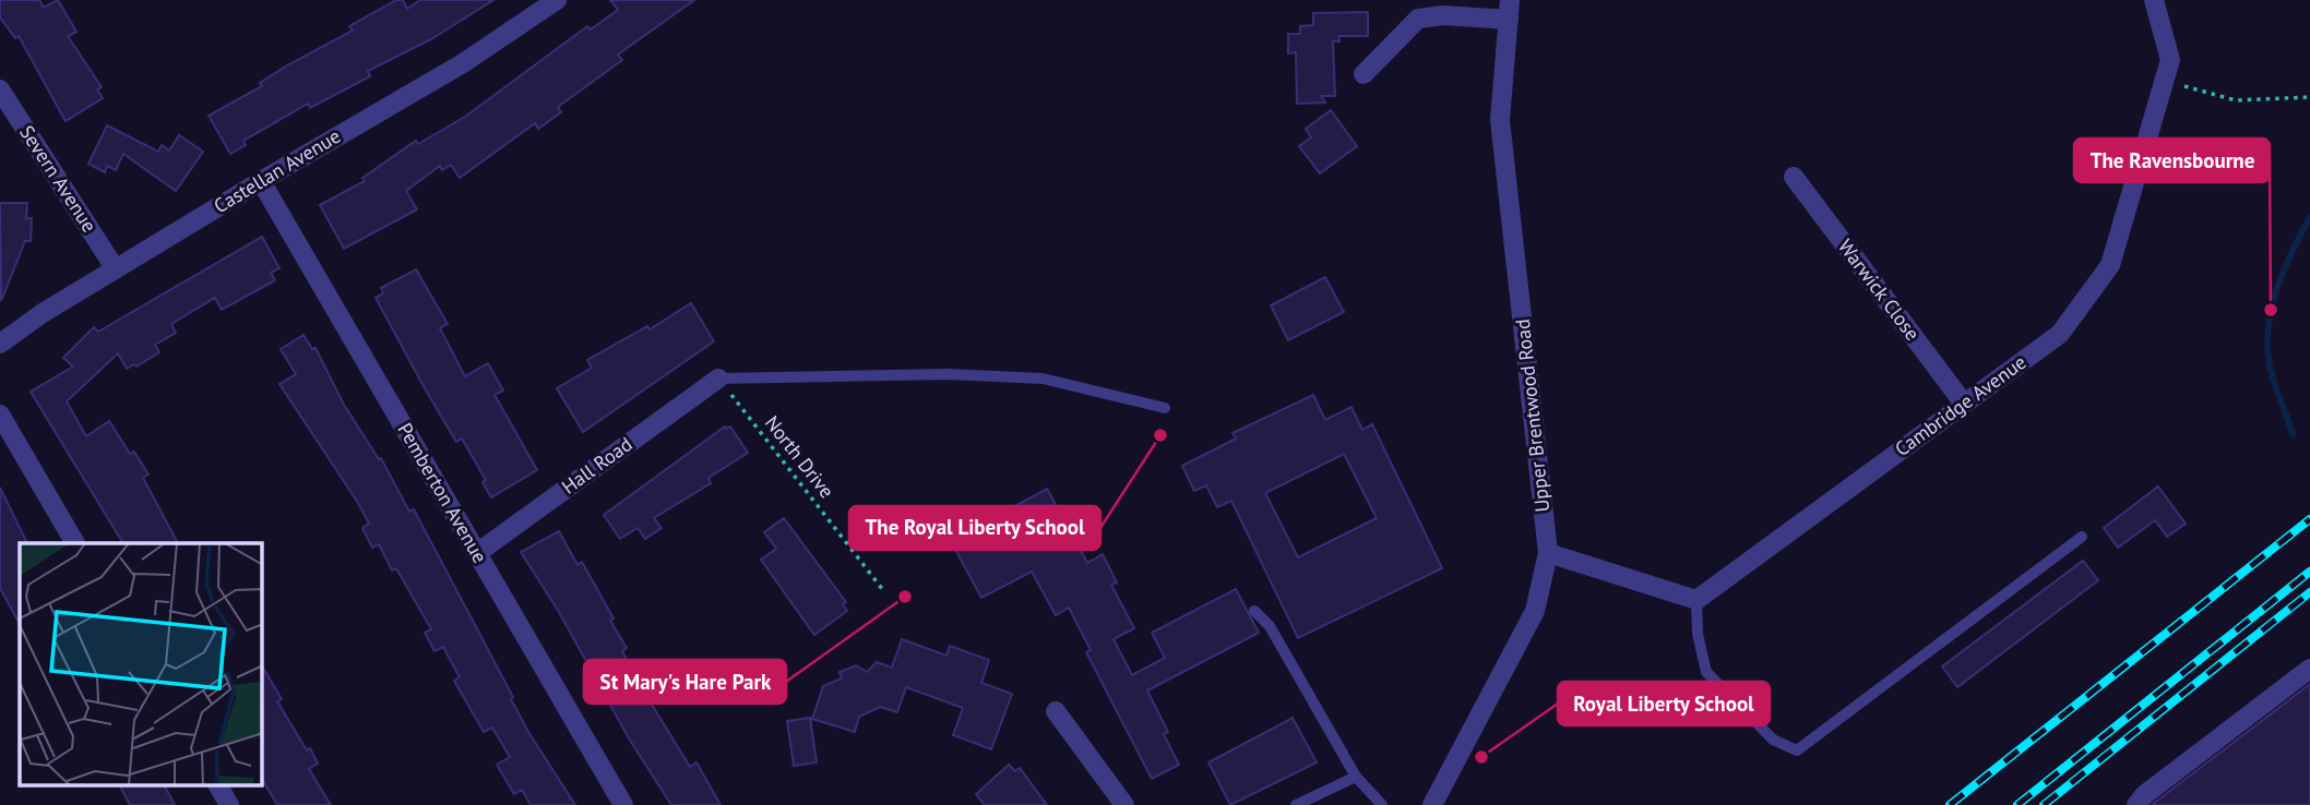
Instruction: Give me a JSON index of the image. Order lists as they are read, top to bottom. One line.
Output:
{"streets":{"street":["Castellan Avenue","Severn Avenue","Warwick Close","Cambridge Avenue","Upper Brentwood Road","Hall Road","Pemberton Avenue"],"path":["North Drive"]},"crossings":[["Castellan Avenue","Severn Avenue"],["Castellan Avenue","Pemberton Avenue"],["Warwick Close","Cambridge Avenue"],["North Drive","Hall Road"],["Hall Road","Pemberton Avenue"]],"places":["The Ravensbourne","The Royal Liberty School","St Mary's Hare Park","Royal Liberty School"]}
